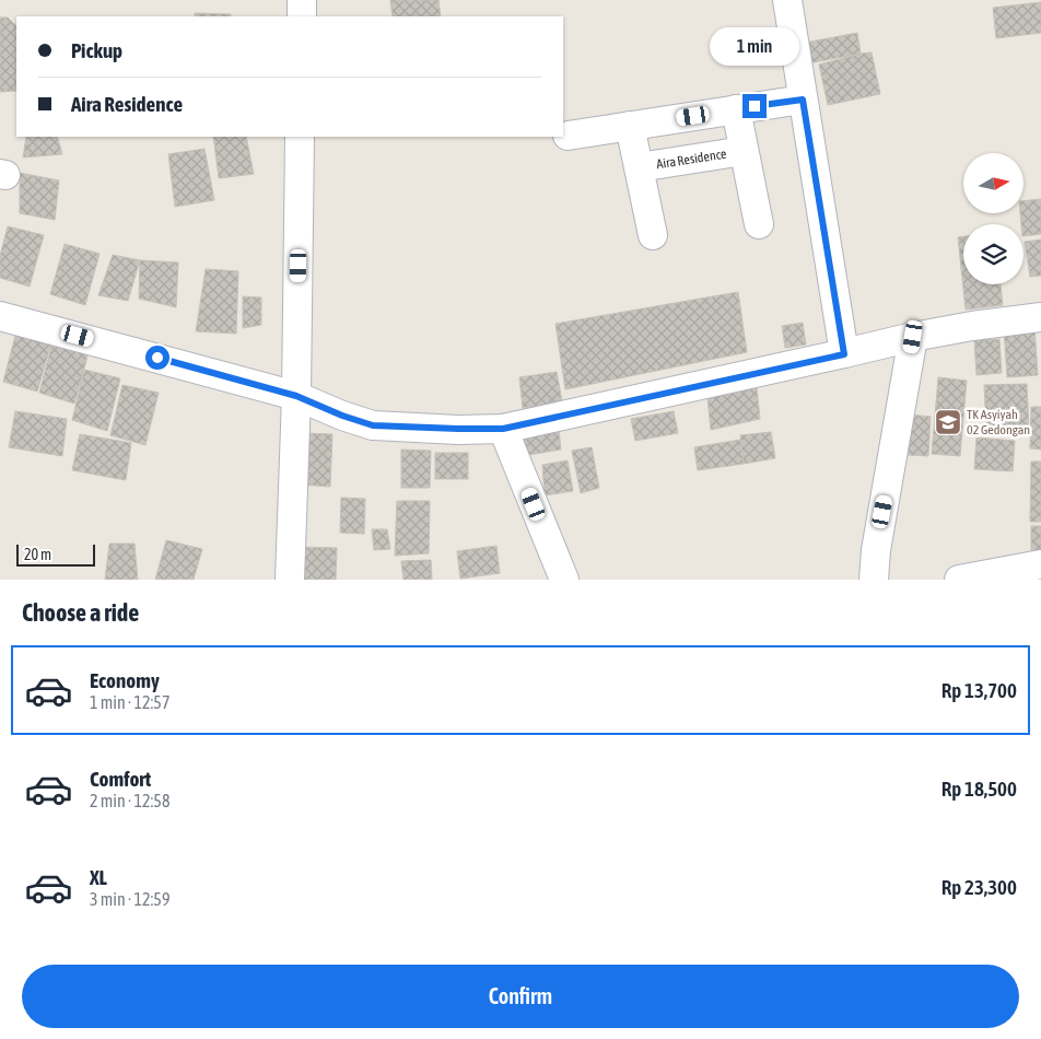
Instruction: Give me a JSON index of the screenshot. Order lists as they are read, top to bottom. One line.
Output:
{"streets":{"street":["Aira Residence"]},"places":{"school or university":["TK Asyiyah 02 Gedongan"]},"scale_bar":"20 m","north":"right","page":{"banner":["Pickup","Aira Residence"],"bubble":"1 min","scale":"20 m","heading":"Choose a ride","list":[{"name":"Economy","note":"1 min · 12:57","value":"Rp 13,700"},{"name":"Comfort","note":"2 min · 12:58","value":"Rp 18,500"},{"name":"XL","note":"3 min · 12:59","value":"Rp 23,300"}],"buttons":"Confirm"}}
